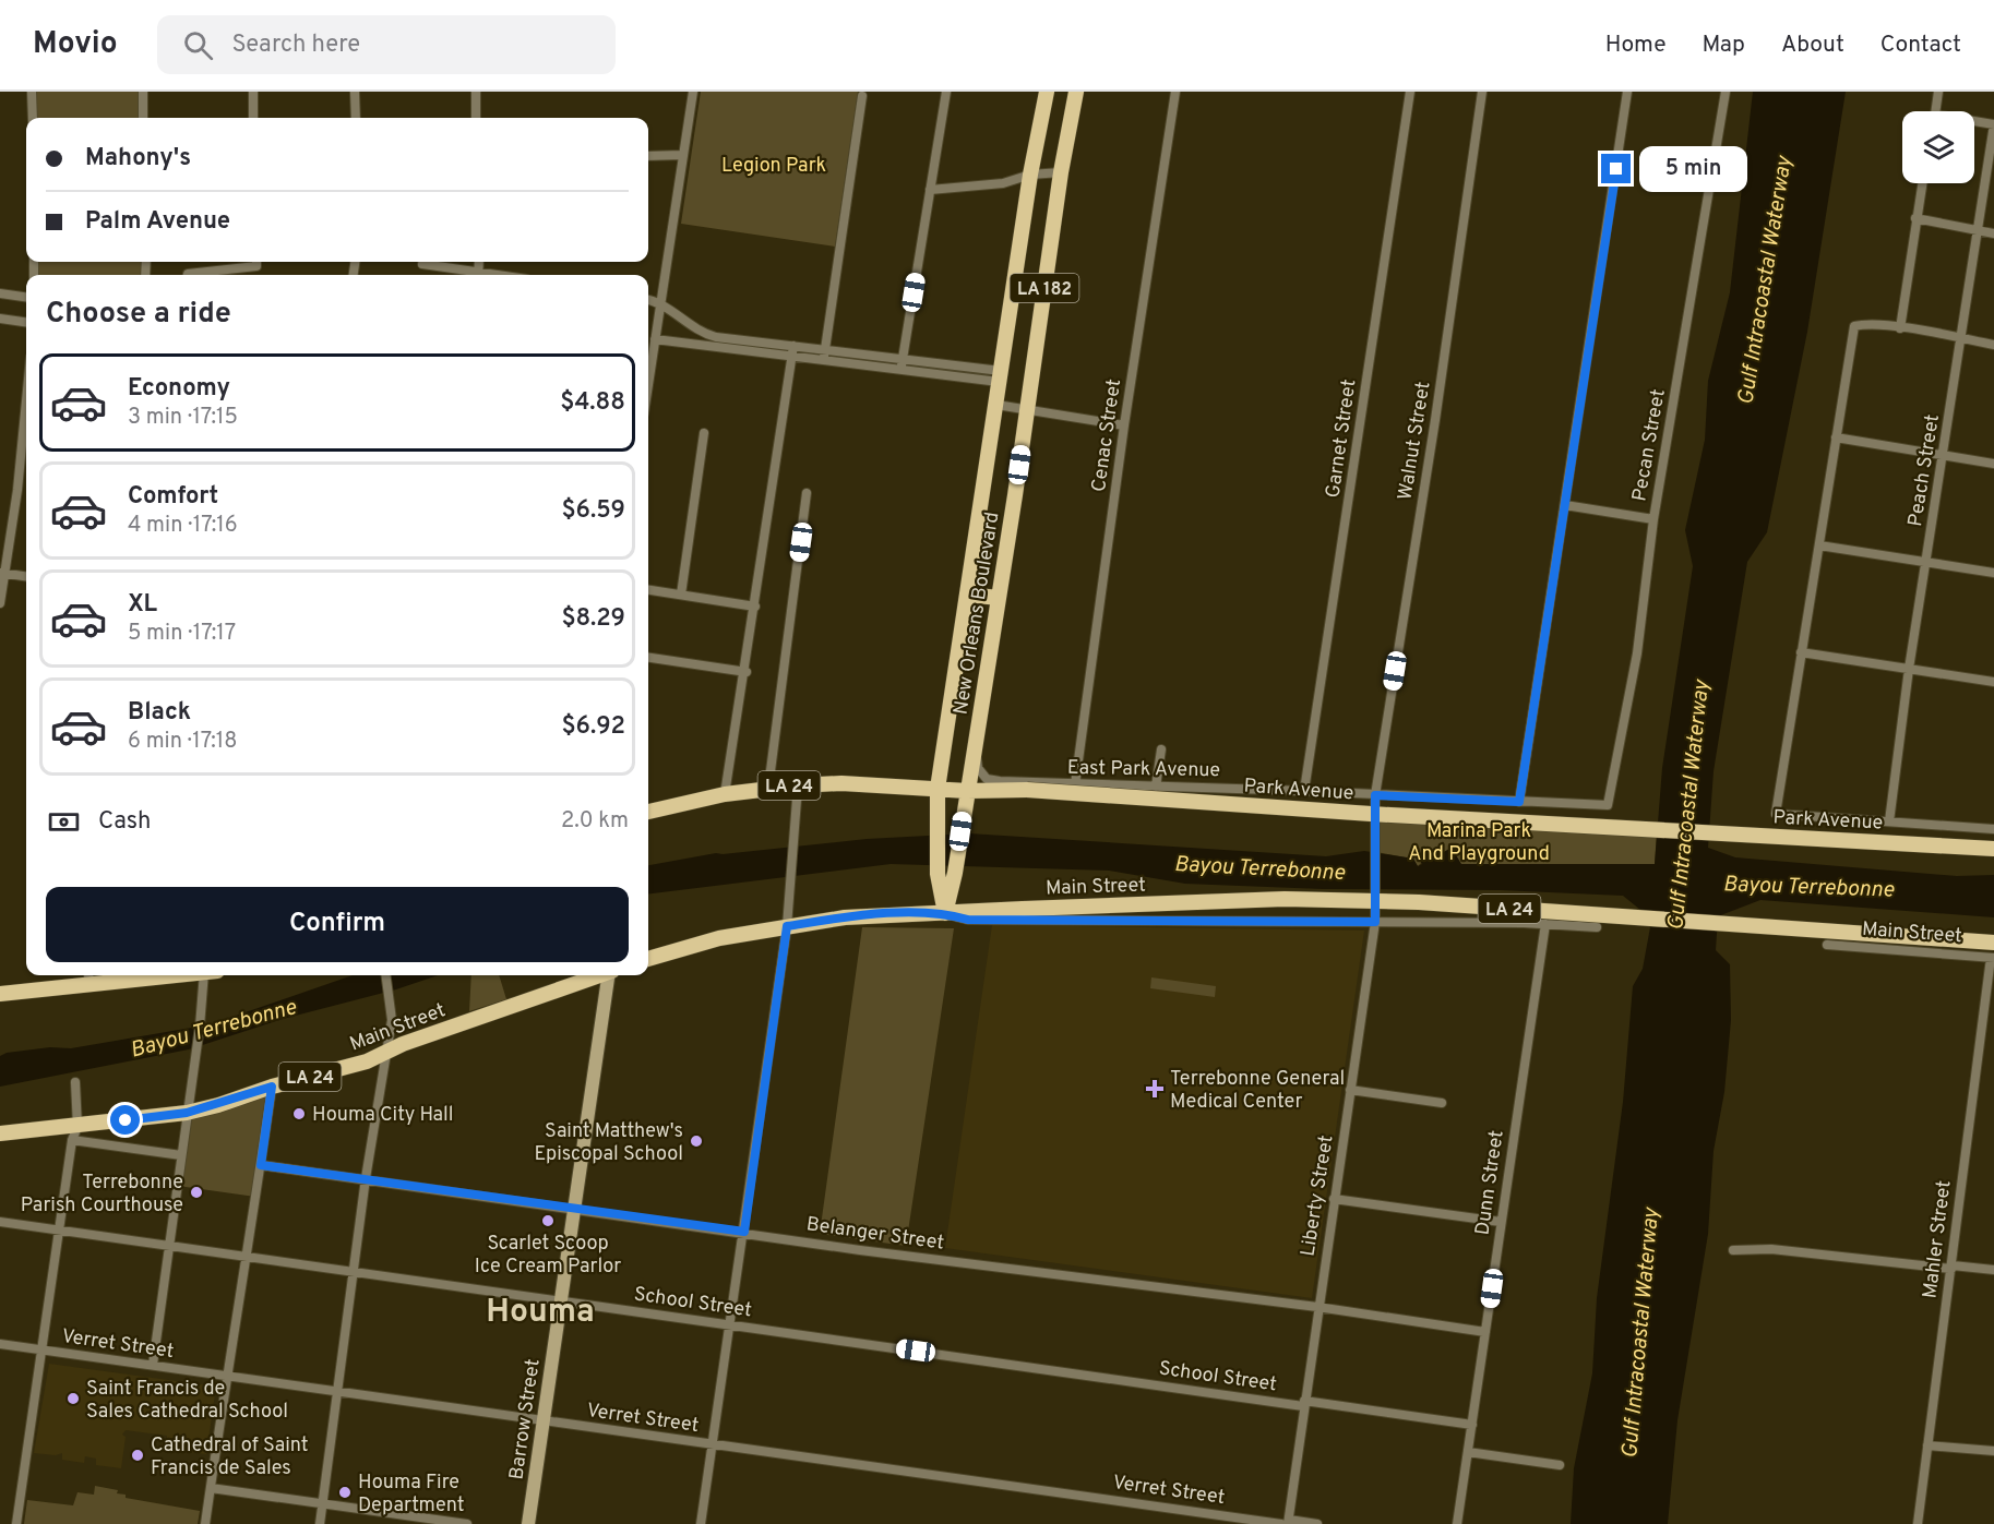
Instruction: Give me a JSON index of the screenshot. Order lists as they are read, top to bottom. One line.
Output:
{"streets":{"main road":["LA 182","New Orleans Boulevard","LA 24","Park Avenue","Main Street","Barrow Street"],"street":["Cenac Street","Garnet Street","Walnut Street","Pecan Street","Peach Street","East Park Avenue","Dunn Street","Liberty Street","Belanger Street","Mahler Street","School Street","Verret Street"]},"crossings":[["LA 182","New Orleans Boulevard"],["LA 182","Park Avenue"],["LA 182","Main Street"],["Cenac Street","East Park Avenue"],["Garnet Street","East Park Avenue"],["Walnut Street","East Park Avenue"],["Walnut Street","Liberty Street"],["Pecan Street","East Park Avenue"],["Peach Street","Park Avenue"],["New Orleans Boulevard","East Park Avenue"],["New Orleans Boulevard","Park Avenue"],["East Park Avenue","Liberty Street"],["Main Street","Dunn Street"],["Main Street","Liberty Street"],["Main Street","Mahler Street"],["Dunn Street","Belanger Street"],["Dunn Street","School Street"],["Liberty Street","Belanger Street"],["Liberty Street","School Street"],["Liberty Street","Verret Street"],["Belanger Street","Barrow Street"],["School Street","Barrow Street"],["Verret Street","Barrow Street"]],"districts":["Houma"],"water":["Gulf Intracoastal Waterway","Bayou Terrebonne"],"parks":["Legion Park","Marina Park And Playground"],"places":{"health":["Terrebonne General Medical Center"],"other":["Houma City Hall","Saint Matthew's Episcopal School","Terrebonne Parish Courthouse","Scarlet Scoop Ice Cream Parlor","Saint Francis de Sales Cathedral School","Cathedral of Saint Francis de Sales","Houma Fire Department"]},"page":{"header":"Movio","search":"Search here","nav":["Home","Map","About","Contact"],"banner":["Mahony's","Palm Avenue"],"bubble":"5 min","heading":"Choose a ride","list":[{"name":"Economy","note":"3 min · 17:15","value":"$4.88"},{"name":"Comfort","note":"4 min · 17:16","value":"$6.59"},{"name":"XL","note":"5 min · 17:17","value":"$8.29"},{"name":"Black","note":"6 min · 17:18","value":"$6.92"}],"pay":["Cash","2.0 km"],"buttons":"Confirm"}}
